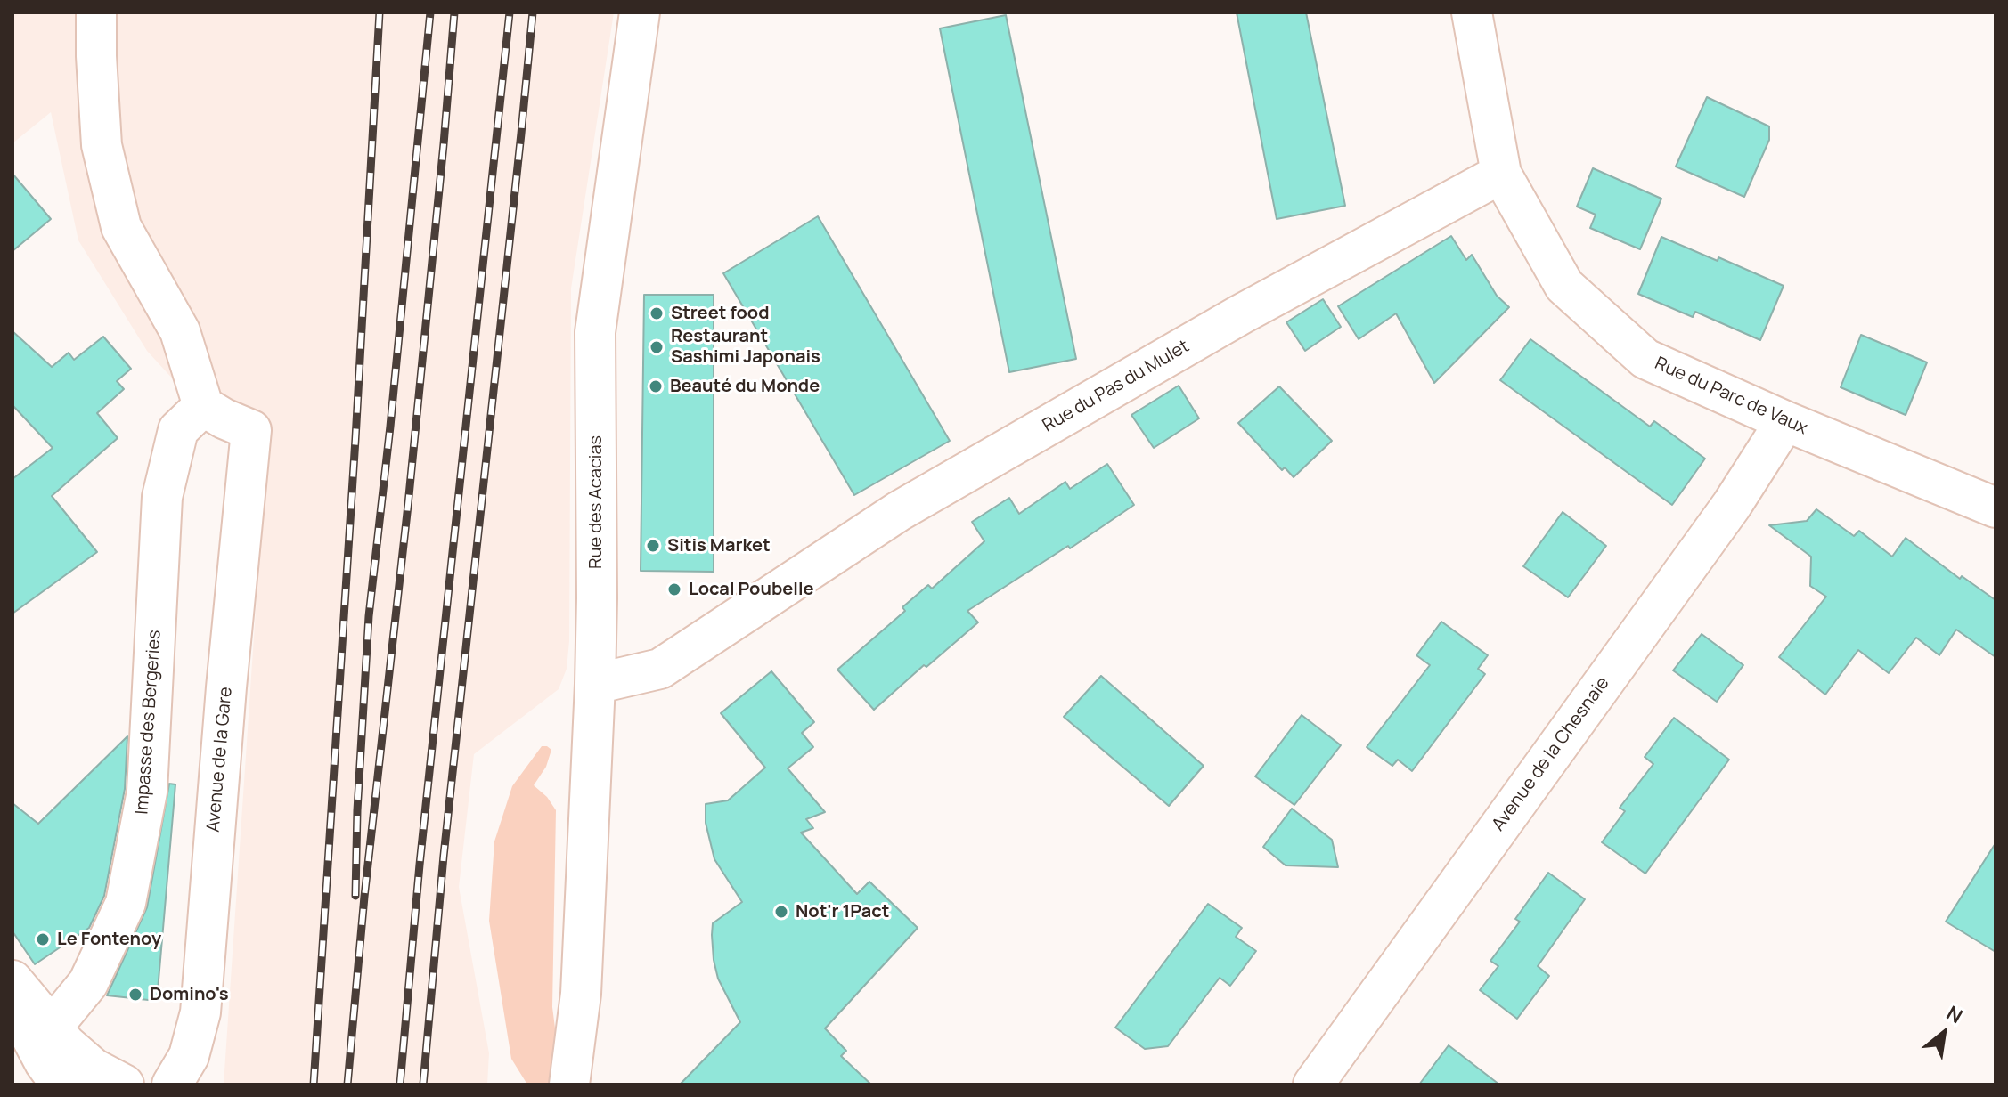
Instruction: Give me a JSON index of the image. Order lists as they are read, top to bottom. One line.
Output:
{"streets":{"street":["Rue du Pas du Mulet","Rue du Parc de Vaux","Rue des Acacias","Impasse des Bergeries","Avenue de la Chesnaie","Avenue de la Gare"]},"crossings":[["Rue du Pas du Mulet","Rue du Parc de Vaux"],["Rue du Pas du Mulet","Rue des Acacias"],["Rue du Parc de Vaux","Avenue de la Chesnaie"],["Impasse des Bergeries","Avenue de la Gare"]],"places":["Street food","Restaurant Sashimi Japonais","Beauté du Monde","Sitis Market","Local Poubelle","Not'r 1Pact","Le Fontenoy","Domino's"],"north":"top right"}
